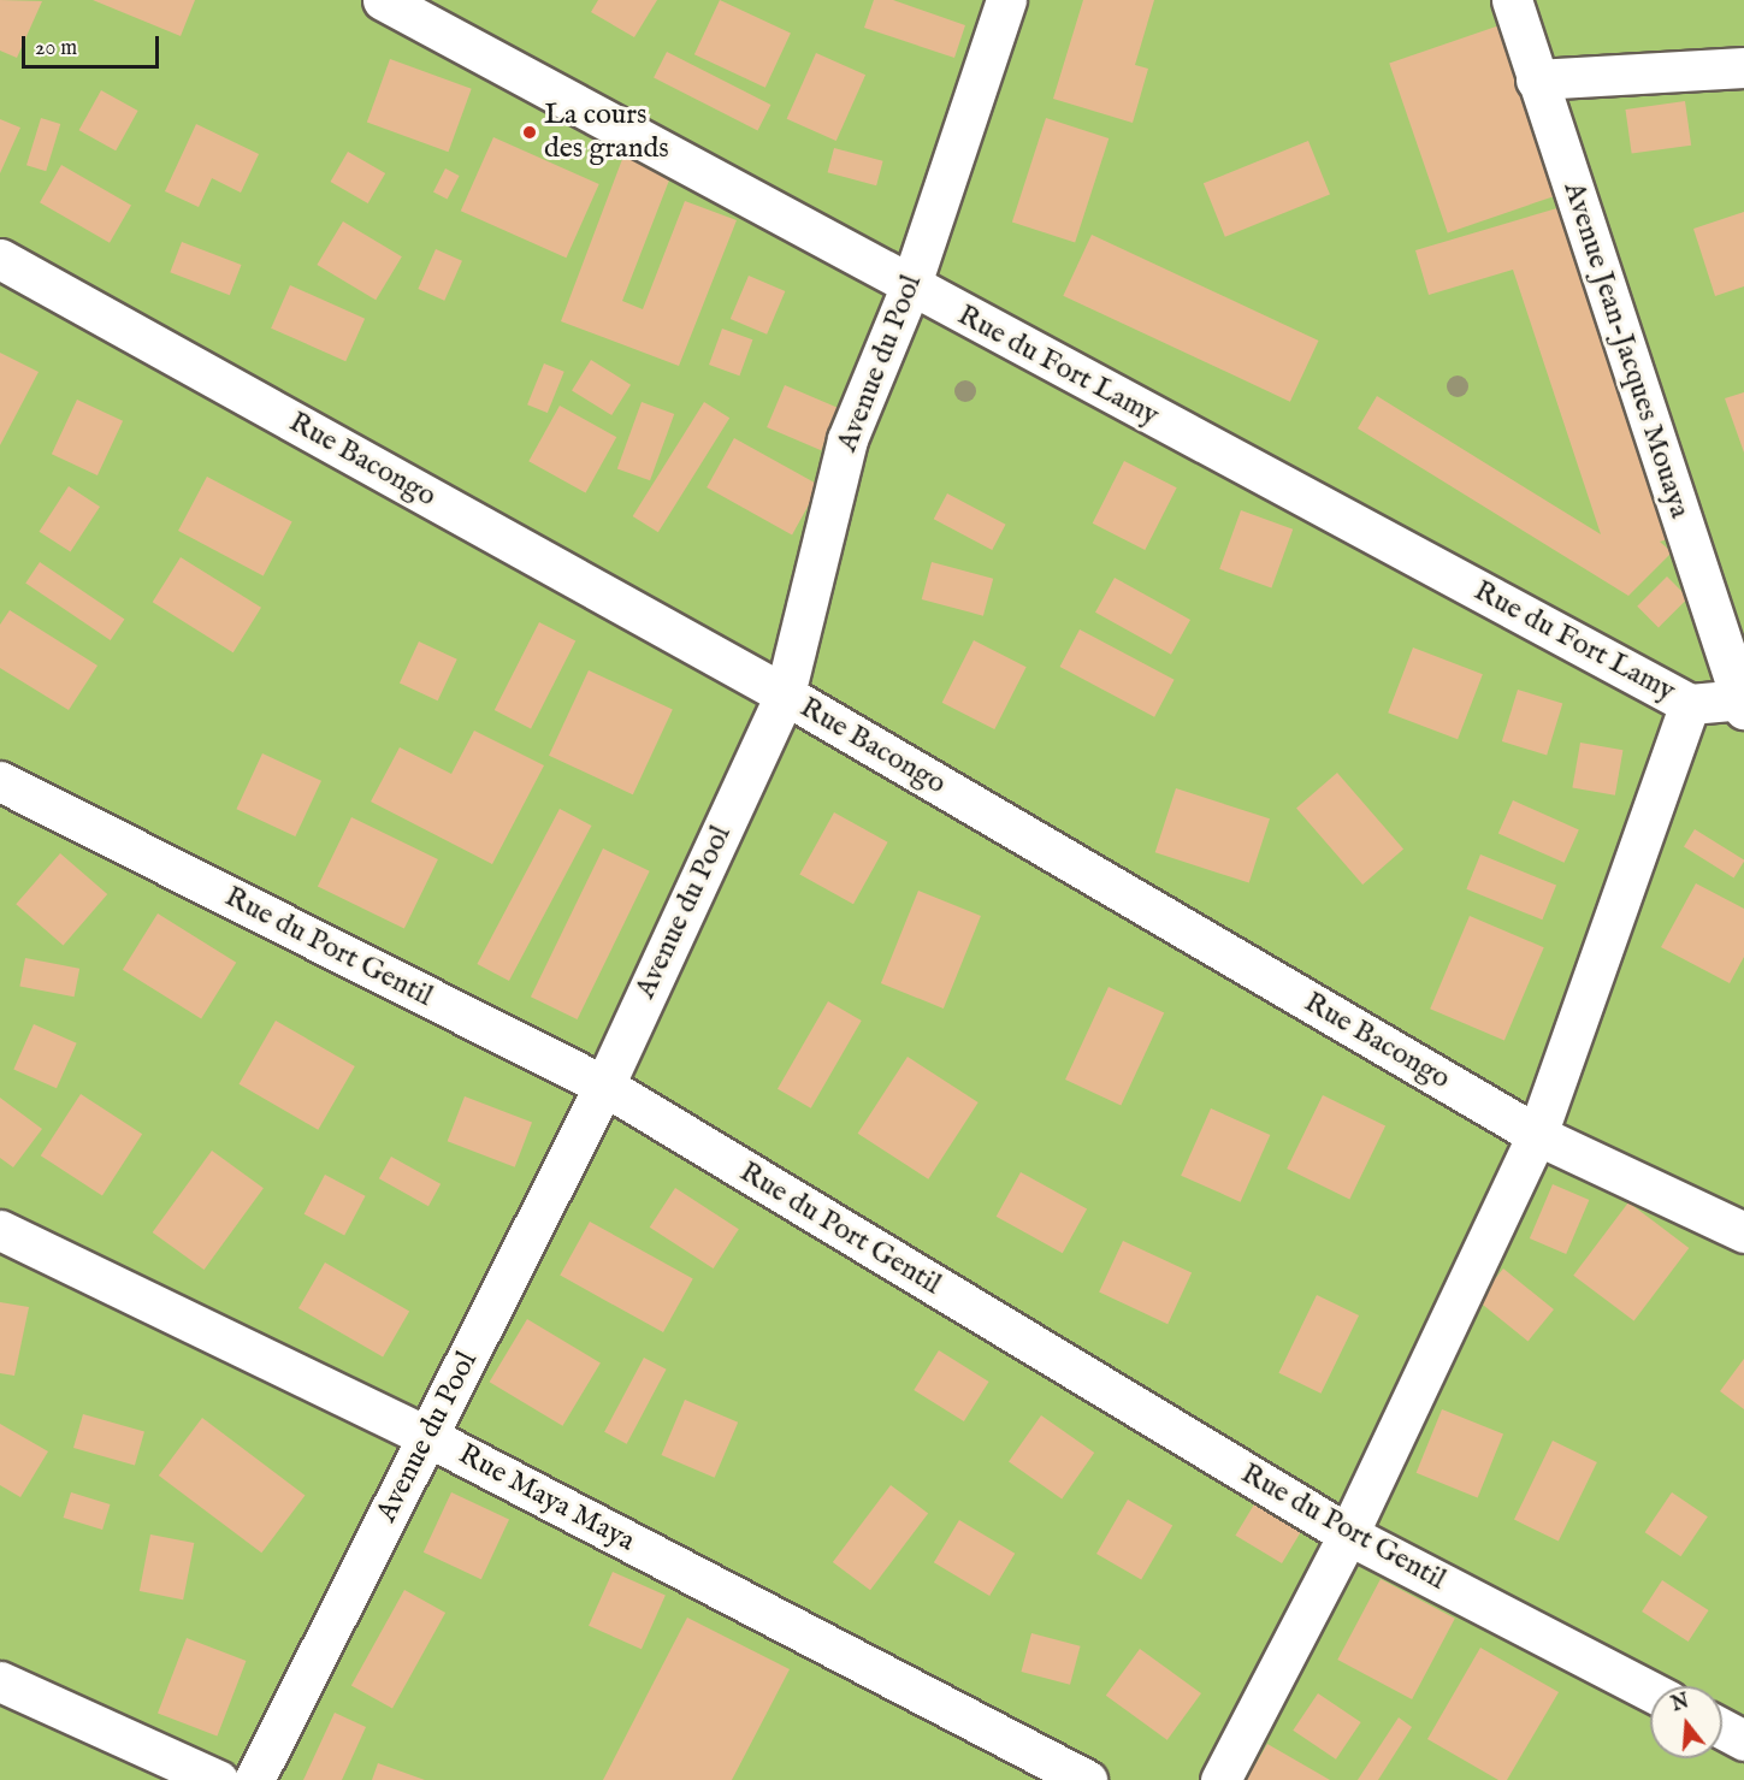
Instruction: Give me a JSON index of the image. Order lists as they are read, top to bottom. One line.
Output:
{"streets":{"street":["Avenue Jean-Jacques Mouaya","Avenue du Pool","Rue du Fort Lamy","Rue Bacongo","Rue du Port Gentil","Rue Maya Maya"]},"crossings":[["Avenue Jean-Jacques Mouaya","Rue du Fort Lamy"],["Avenue du Pool","Rue du Fort Lamy"],["Avenue du Pool","Rue Bacongo"],["Avenue du Pool","Rue du Port Gentil"],["Avenue du Pool","Rue Maya Maya"]],"places":["La cours des grands"],"scale_bar":"20 m","north":"top"}
